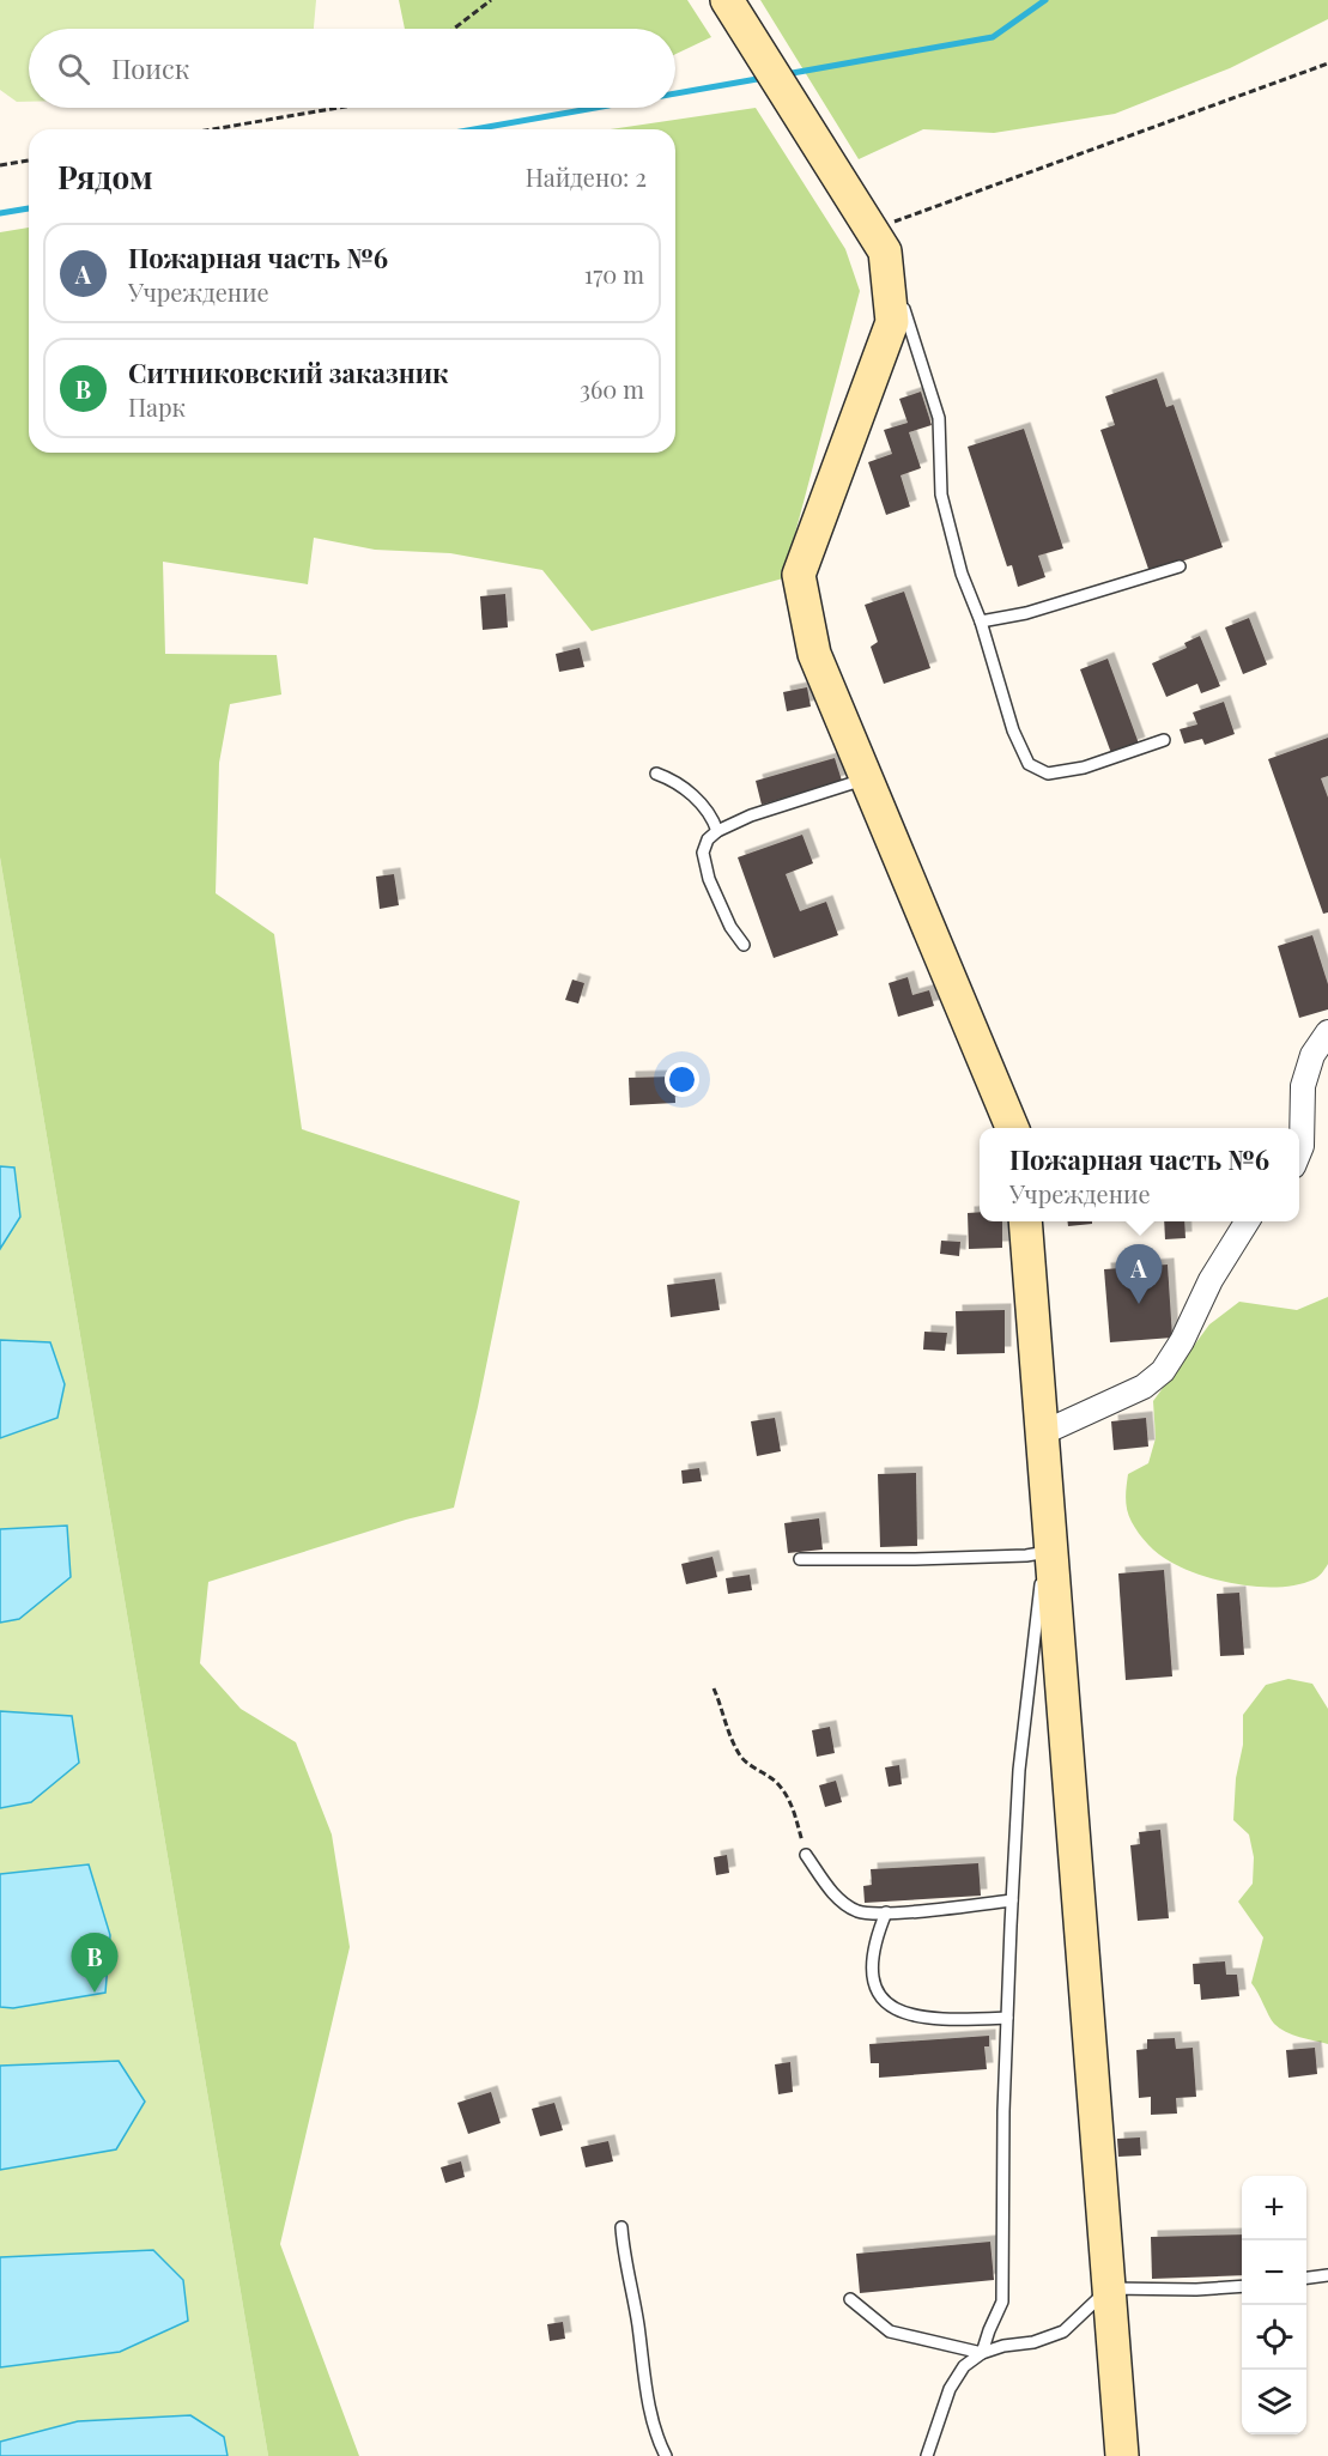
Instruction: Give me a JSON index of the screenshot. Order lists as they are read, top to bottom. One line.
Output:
{"page":{"search":"Поиск","heading":["Рядом","Найдено: 2"],"list":[{"mark":"A","name":"Пожарная часть №6","note":"Учреждение","value":"170 m"},{"mark":"B","name":"Ситниковский заказник","note":"Парк","value":"360 m"}],"popup":["Пожарная часть №6","Учреждение"],"pins":["A","B"],"map_buttons":["+","−"]}}
